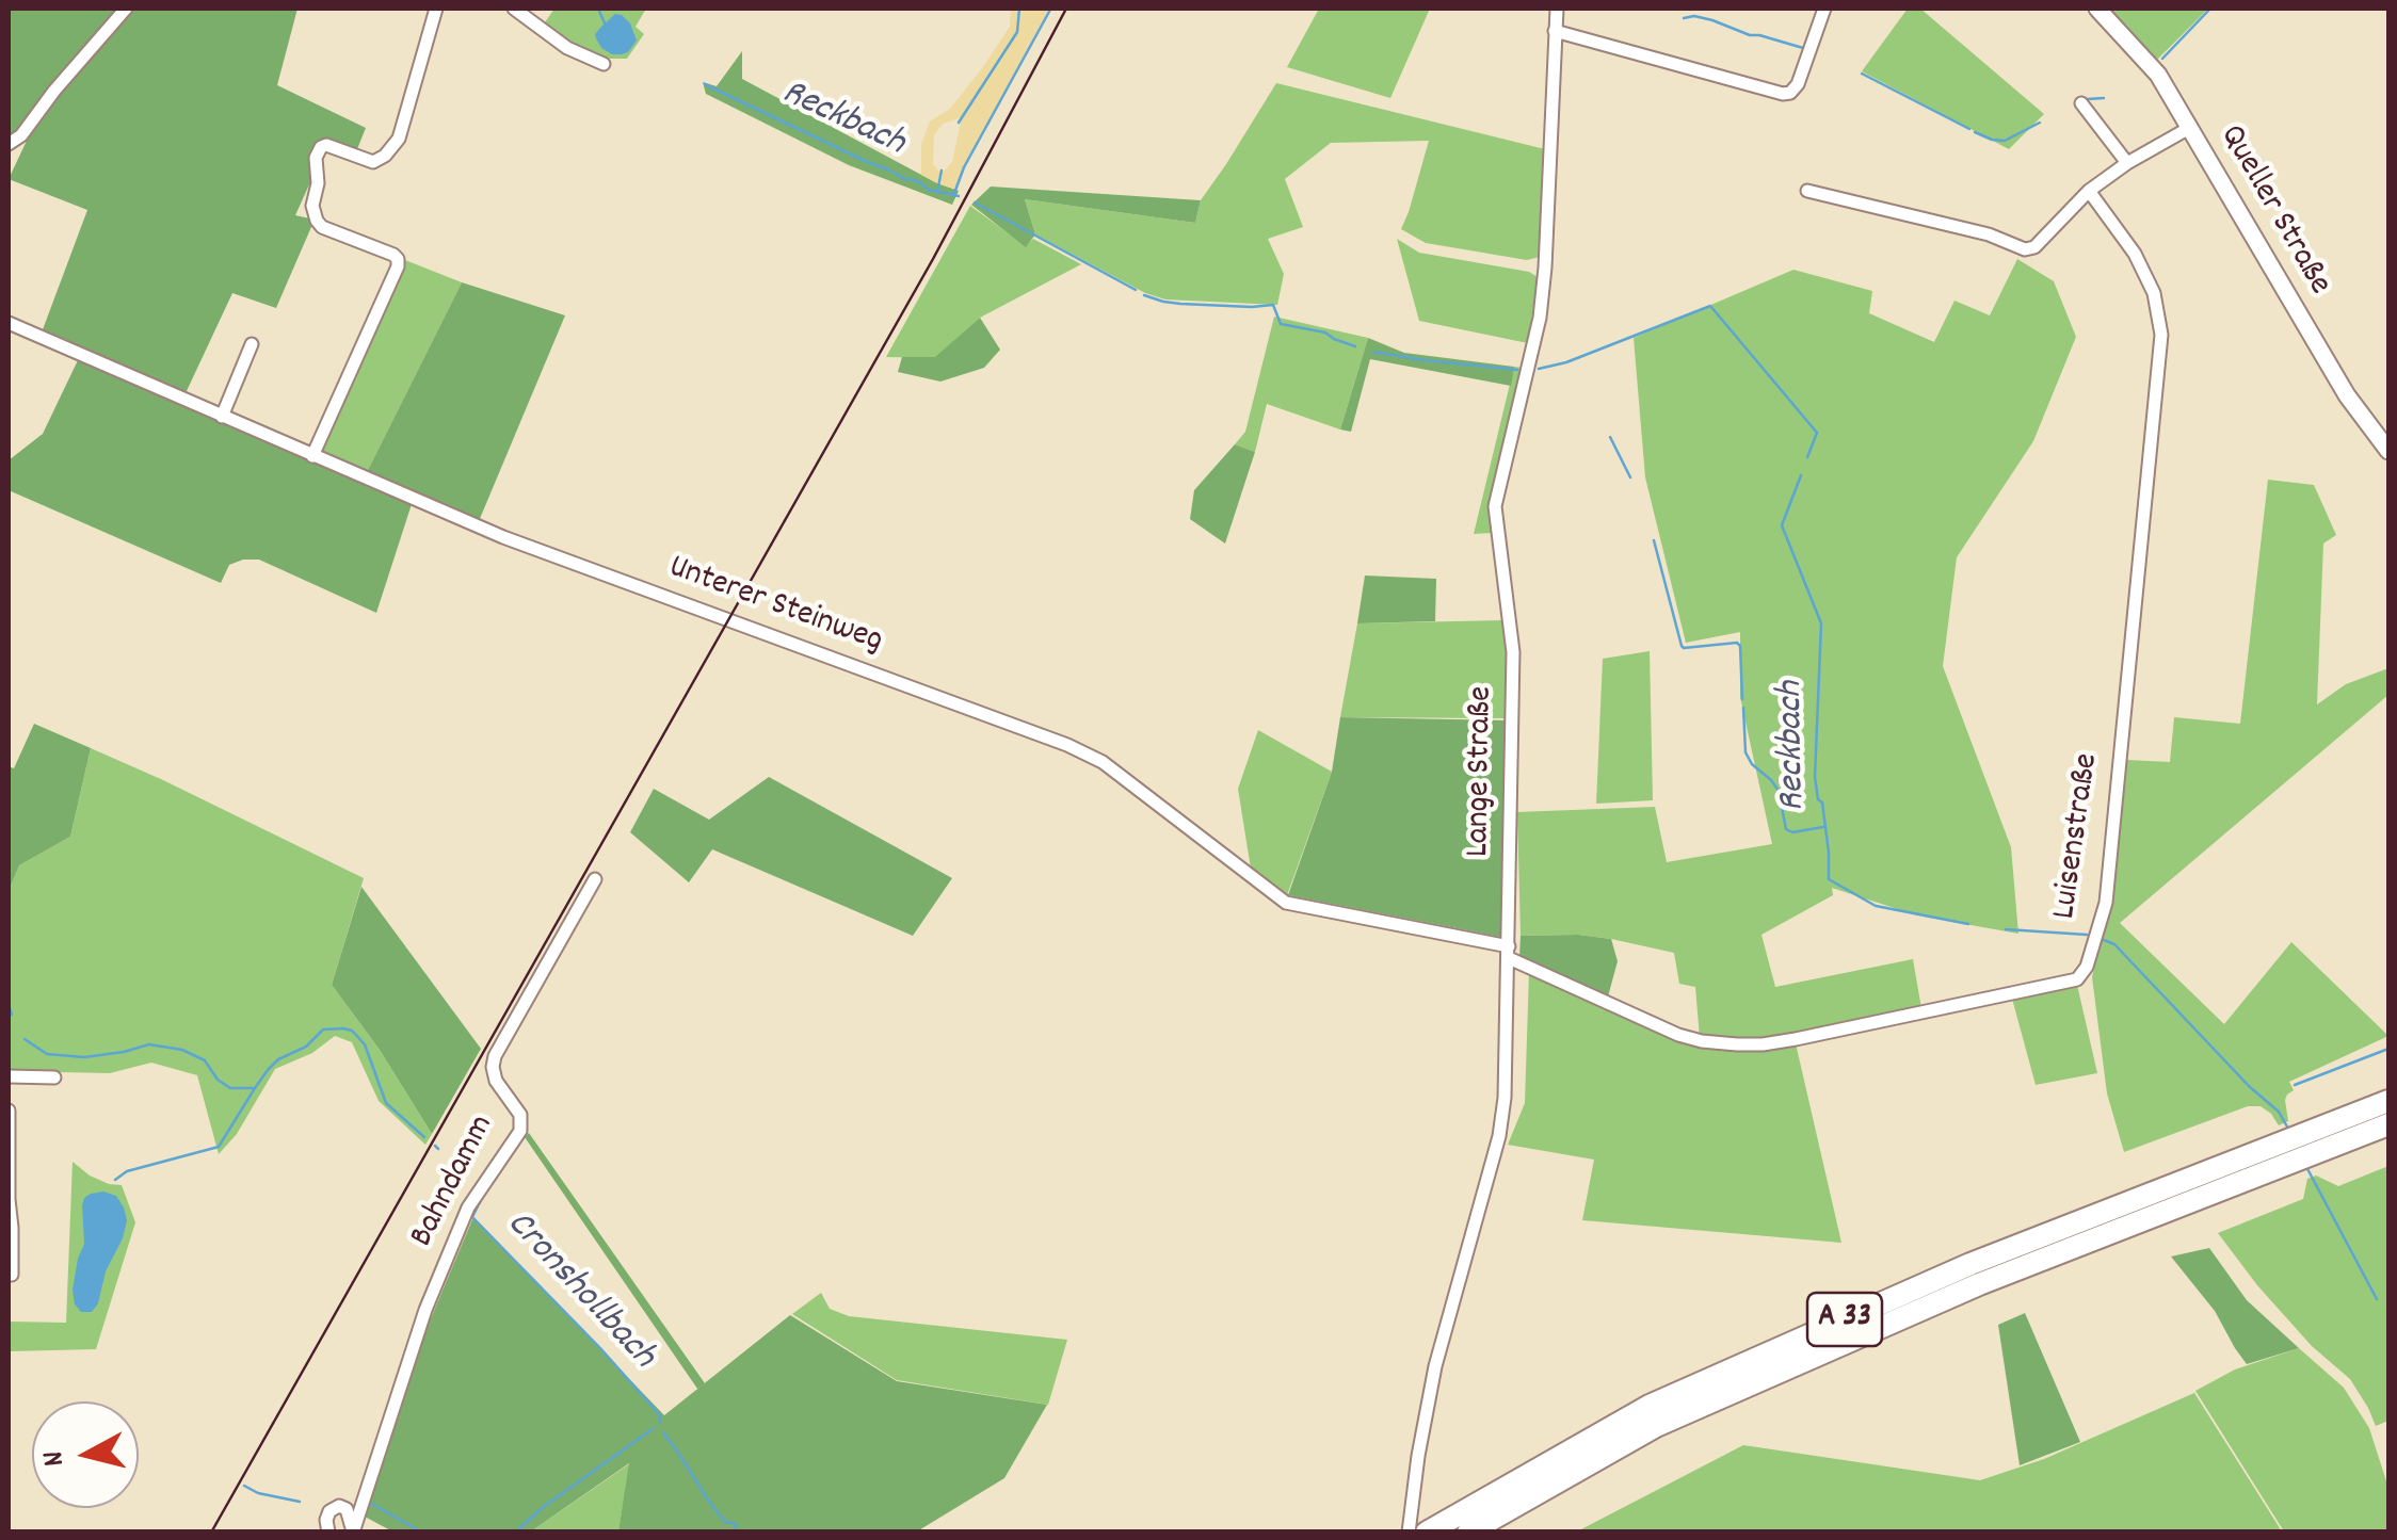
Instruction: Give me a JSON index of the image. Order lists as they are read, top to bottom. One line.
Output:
{"streets":{"highway":["A 33"],"street":["Queller Straße","Unterer Steinweg","Lange Straße","Luisenstraße","Bahndamm"]},"crossings":[["Unterer Steinweg","Lange Straße"],["Unterer Steinweg","Luisenstraße"],["Lange Straße","Luisenstraße"]],"water":["Reckbach","Cronshollbach"],"north":"left"}
